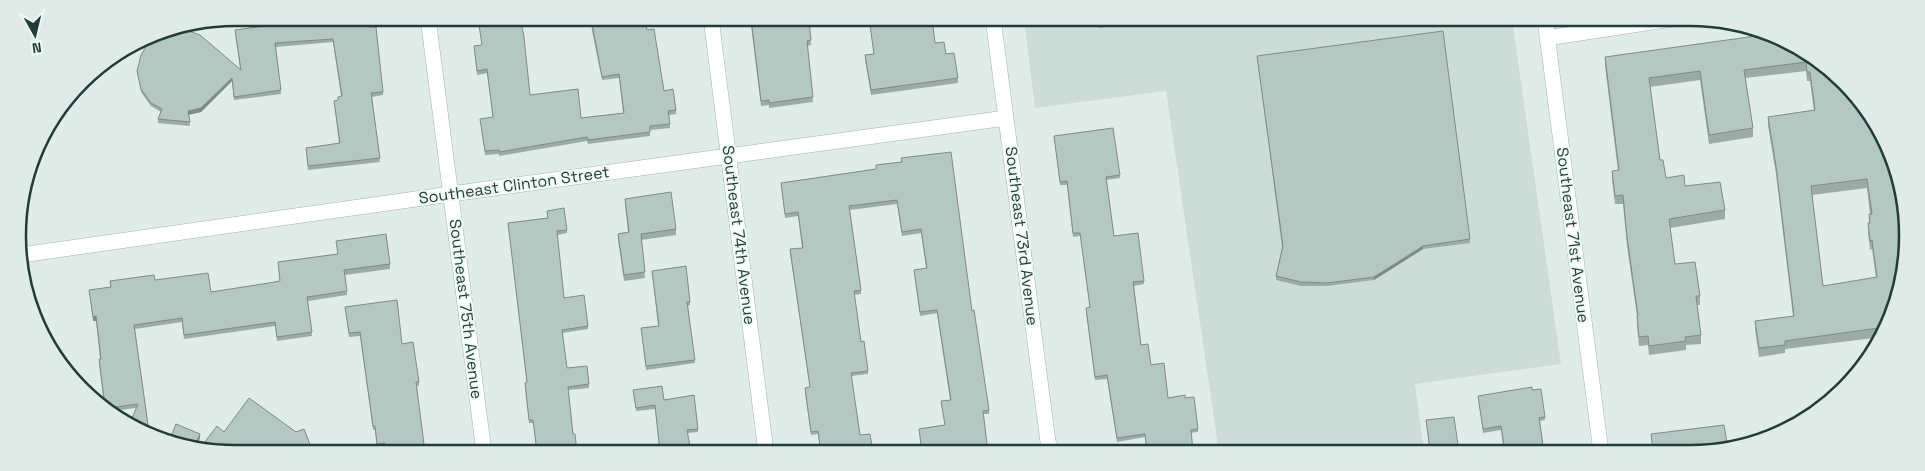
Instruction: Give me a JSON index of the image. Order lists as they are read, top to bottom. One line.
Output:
{"streets":{"street":["Southeast Clinton Street","Southeast 74th Avenue","Southeast 71st Avenue","Southeast 73rd Avenue","Southeast 75th Avenue"]},"crossings":[["Southeast Clinton Street","Southeast 74th Avenue"],["Southeast Clinton Street","Southeast 73rd Avenue"],["Southeast Clinton Street","Southeast 75th Avenue"]],"north":"bottom"}
